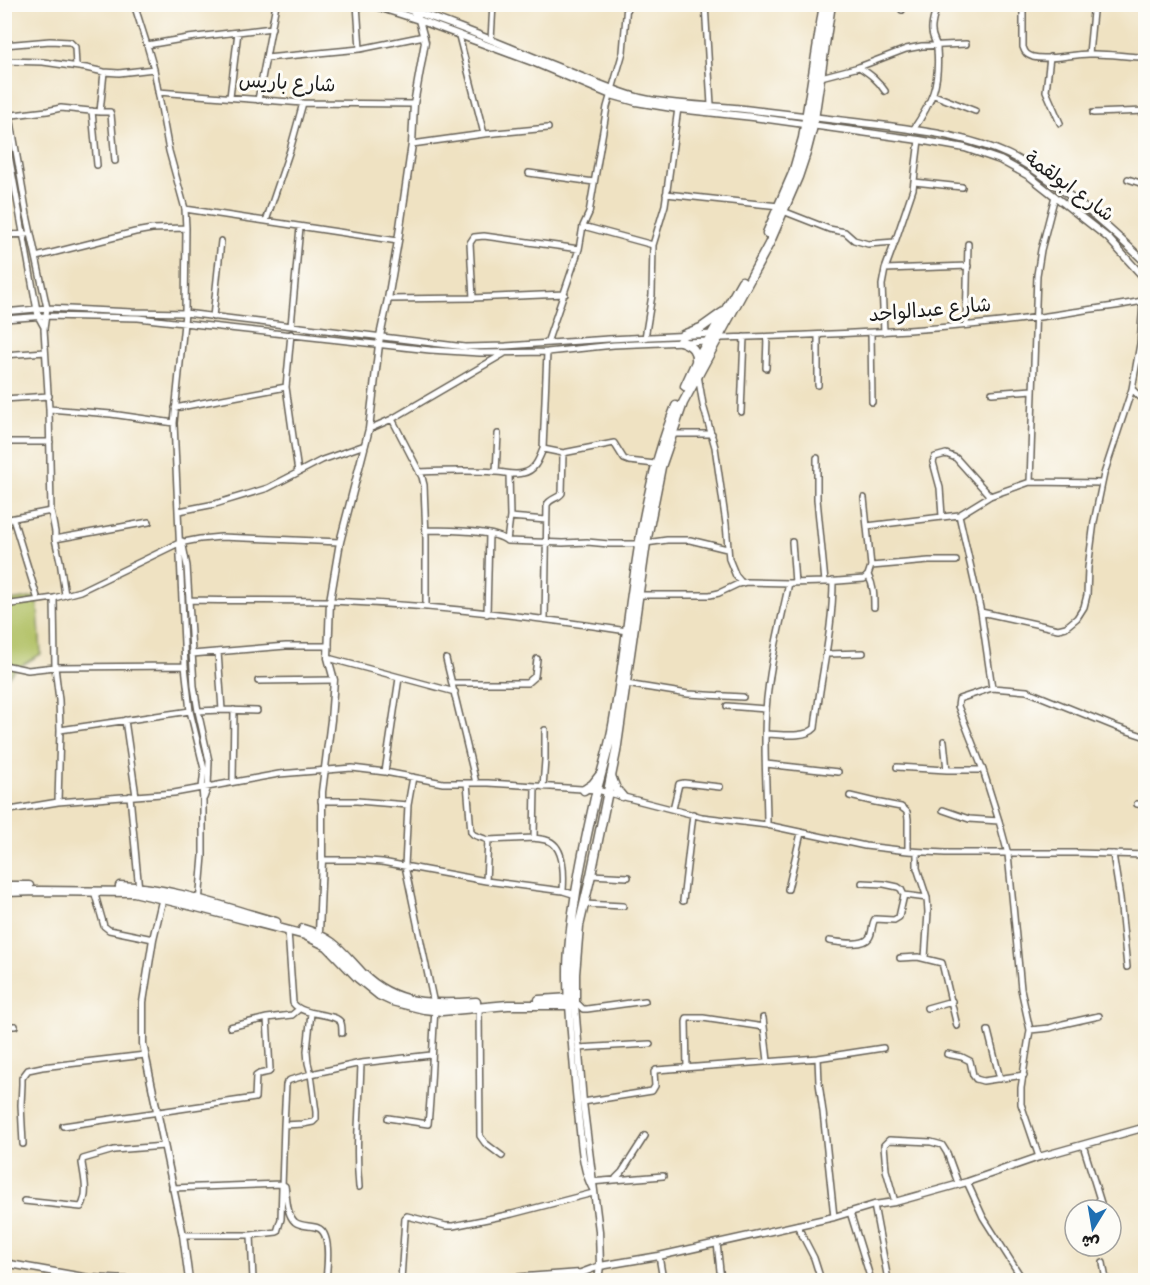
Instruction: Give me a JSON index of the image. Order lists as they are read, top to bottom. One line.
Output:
{"streets":{"street":["شارع باريس","شارع ابولقمة","شارع عبدالواحد"]},"north":"bottom"}
